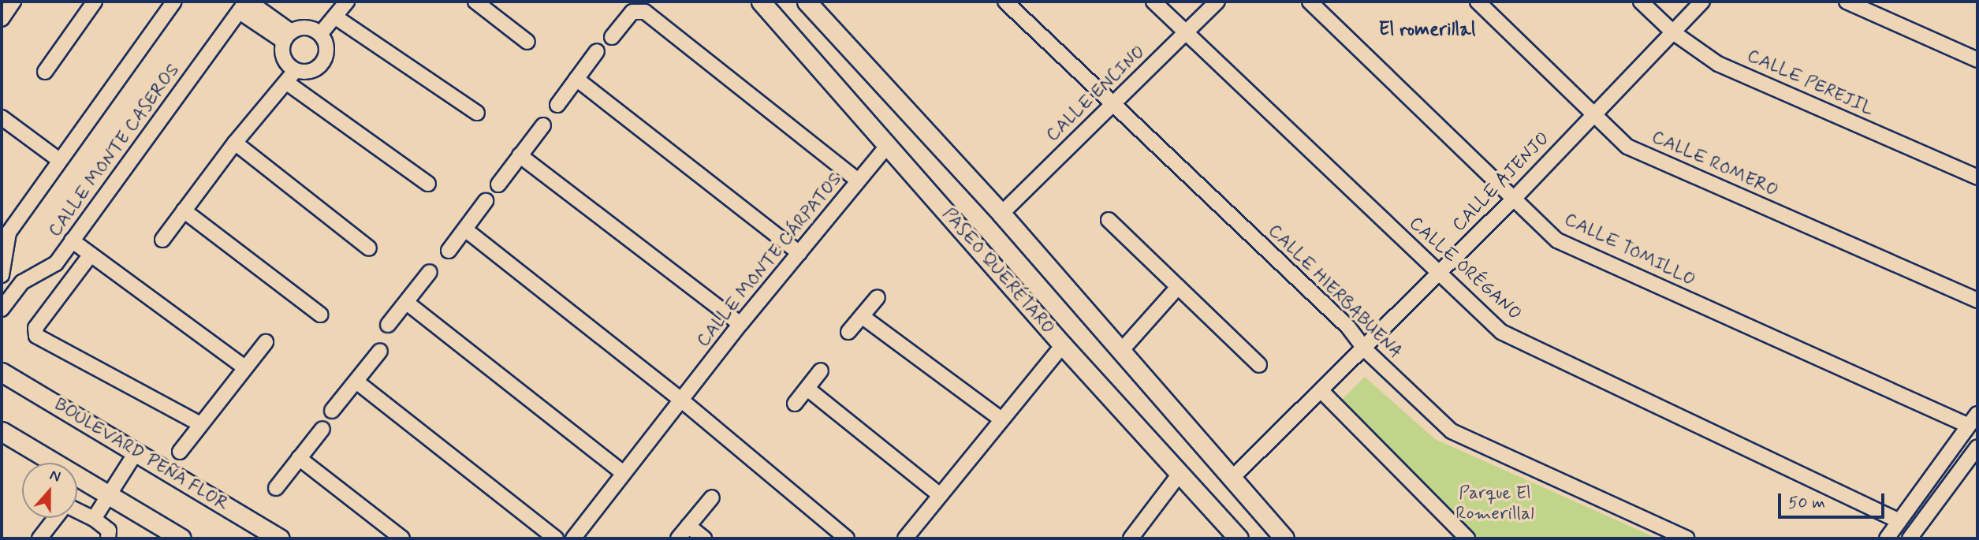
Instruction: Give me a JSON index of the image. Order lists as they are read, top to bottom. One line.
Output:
{"streets":{"main road":["PASEO QUERÉTARO","BOULEVARD PEÑA FLOR"],"street":["CALLE PEREJIL","CALLE ENCINO","CALLE MONTE CASEROS","CALLE ROMERO","CALLE AJENJO","CALLE TOMILLO","CALLE MONTE CÁRPATOS","CALLE ORÉGANO","CALLE HIERBABUENA"]},"crossings":[["CALLE PEREJIL","CALLE AJENJO"],["CALLE ENCINO","CALLE ORÉGANO"],["CALLE ENCINO","CALLE HIERBABUENA"],["CALLE ROMERO","CALLE AJENJO"],["CALLE AJENJO","CALLE TOMILLO"],["CALLE AJENJO","CALLE ORÉGANO"],["CALLE AJENJO","CALLE HIERBABUENA"],["CALLE MONTE CÁRPATOS","PASEO QUERÉTARO"]],"districts":["El romerillal"],"parks":["Parque El Romerillal"],"scale_bar":"50 m","north":"top"}
